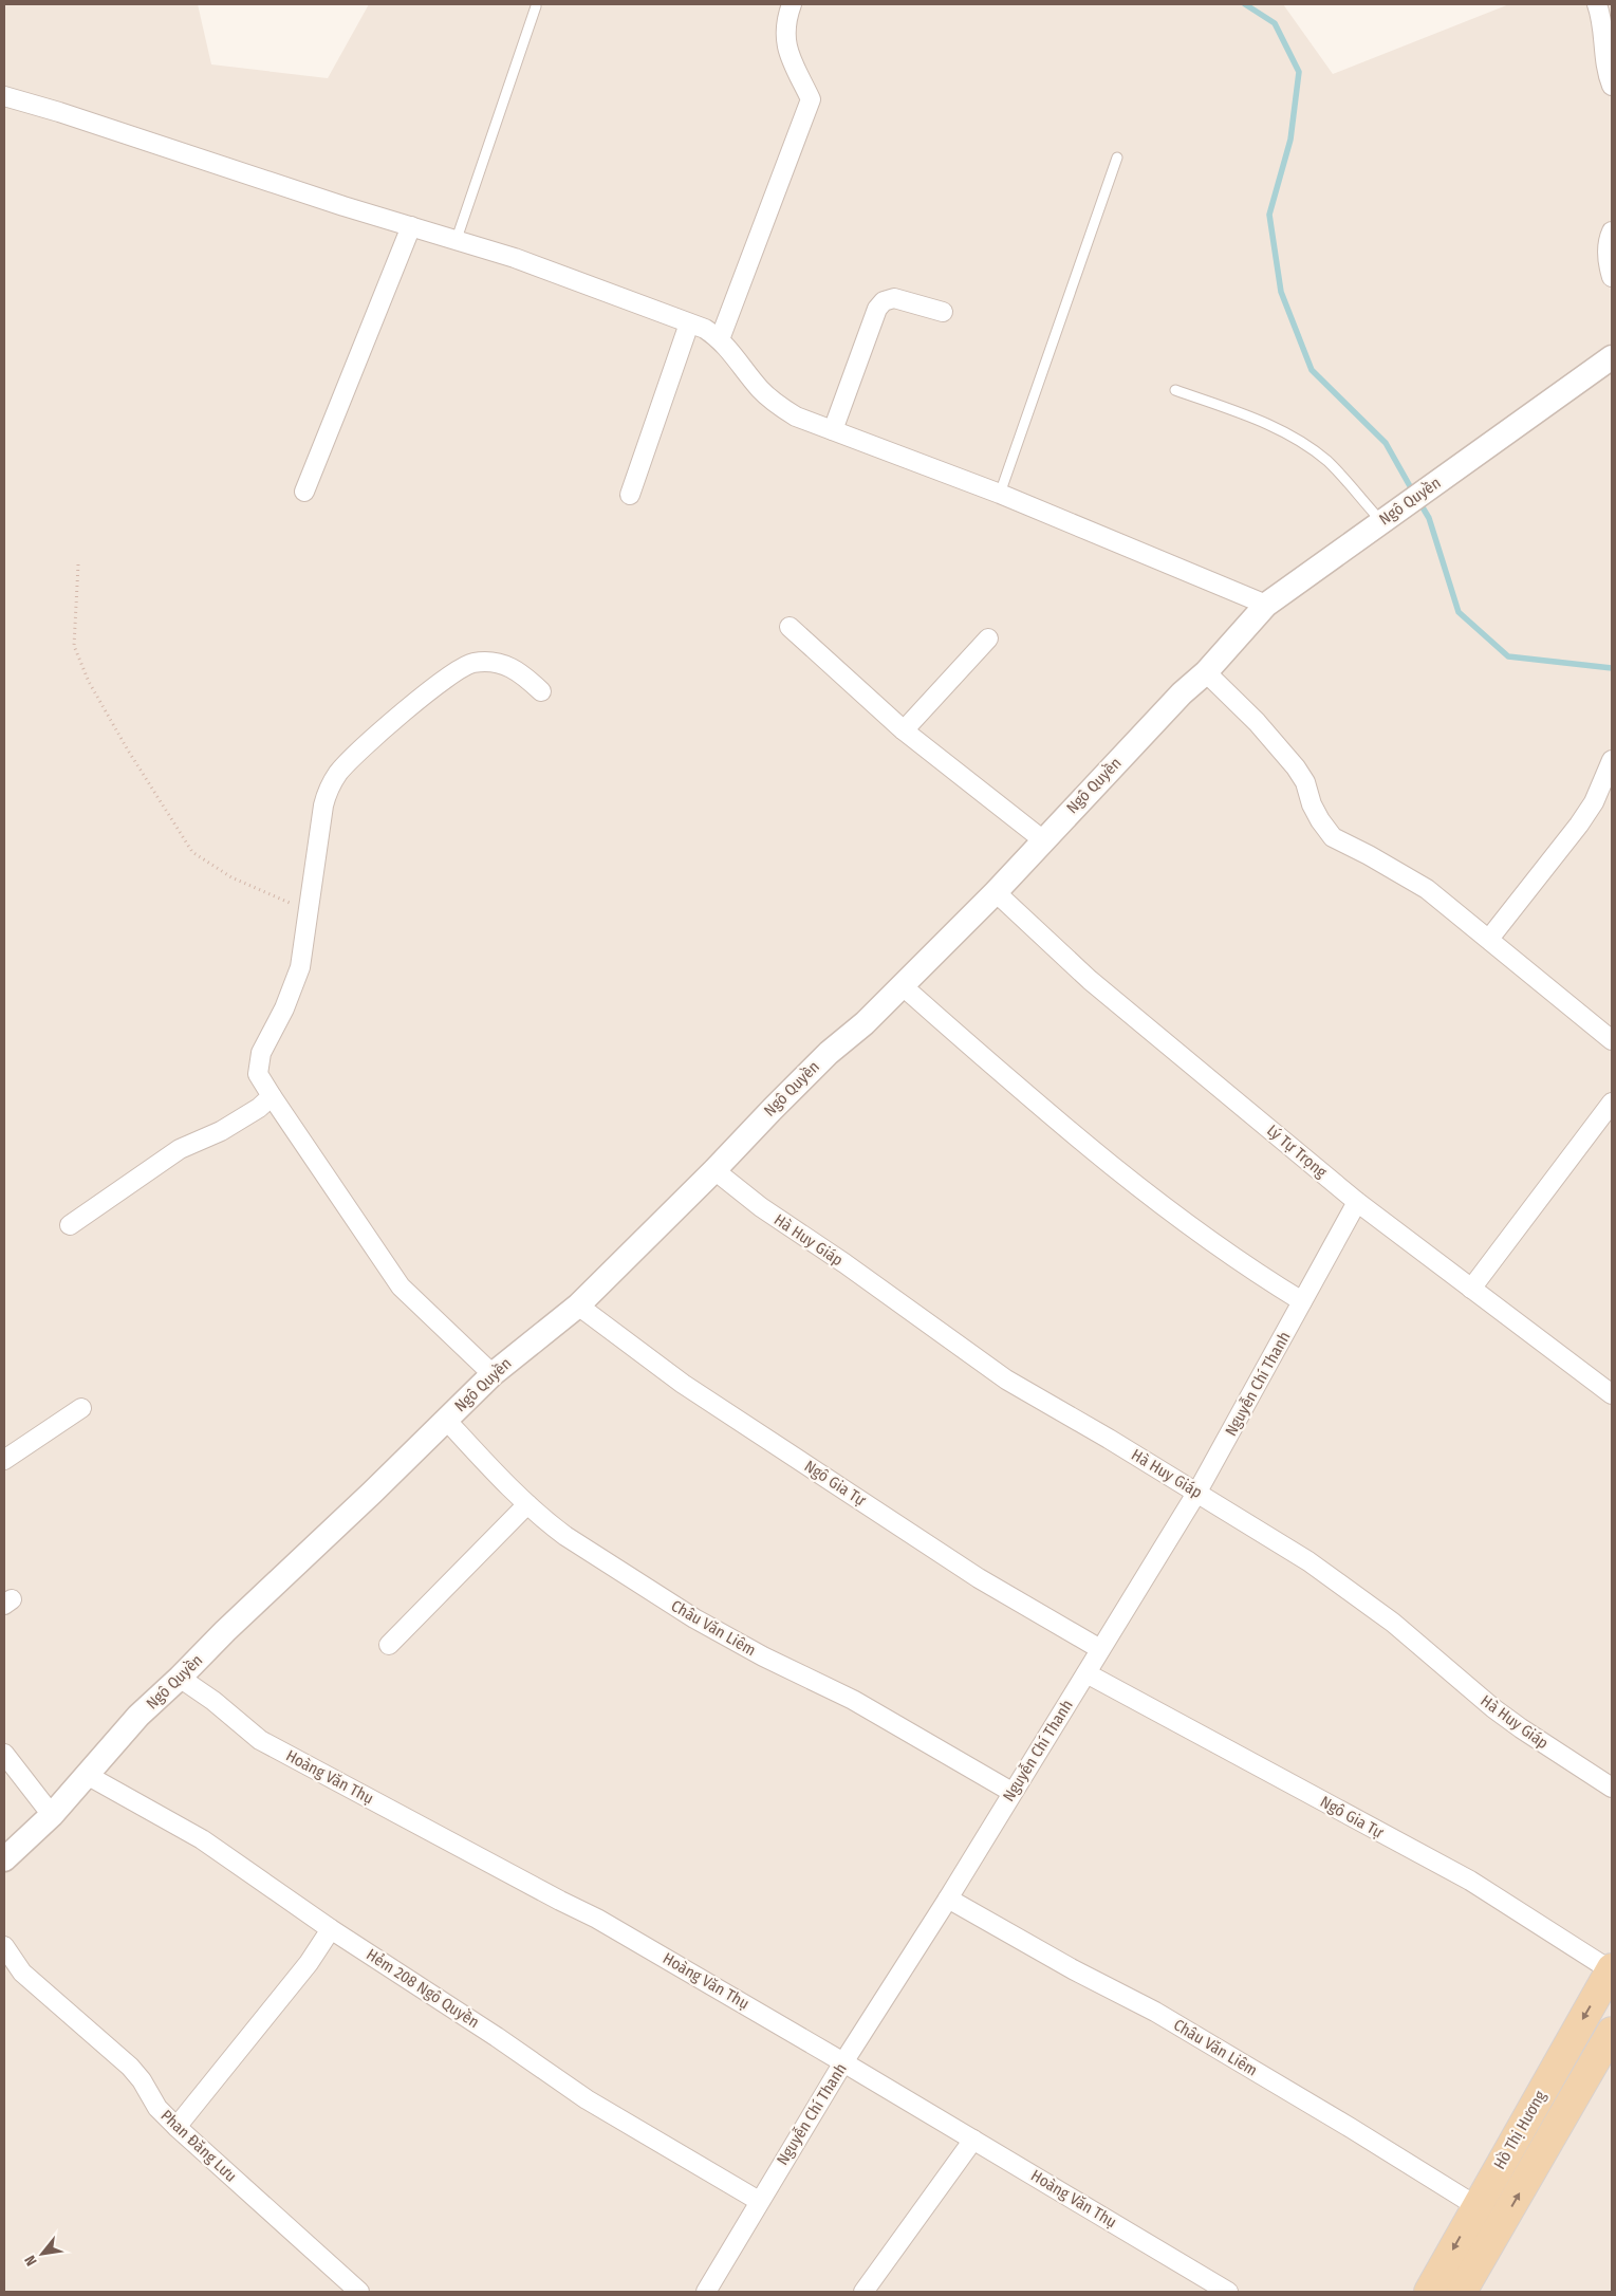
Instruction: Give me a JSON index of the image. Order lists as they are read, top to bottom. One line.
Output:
{"streets":{"main road":["Hồ Thị Hương"],"street":["Ngô Quyền","Lý Tự Trọng","Hà Huy Giáp","Nguyễn Chí Thanh","Ngô Gia Tự","Châu Văn Liêm","Hoàng Văn Thụ","Hẻm 208 Ngô Quyền","Phan Đăng Lưu"]},"crossings":[["Ngô Quyền","Lý Tự Trọng"],["Ngô Quyền","Hà Huy Giáp"],["Ngô Quyền","Ngô Gia Tự"],["Ngô Quyền","Châu Văn Liêm"],["Ngô Quyền","Hoàng Văn Thụ"],["Ngô Quyền","Hẻm 208 Ngô Quyền"],["Lý Tự Trọng","Nguyễn Chí Thanh"],["Hà Huy Giáp","Nguyễn Chí Thanh"],["Nguyễn Chí Thanh","Ngô Gia Tự"],["Nguyễn Chí Thanh","Châu Văn Liêm"],["Nguyễn Chí Thanh","Hoàng Văn Thụ"],["Nguyễn Chí Thanh","Hẻm 208 Ngô Quyền"],["Ngô Gia Tự","Hồ Thị Hương"],["Châu Văn Liêm","Hồ Thị Hương"]],"north":"bottom left"}
